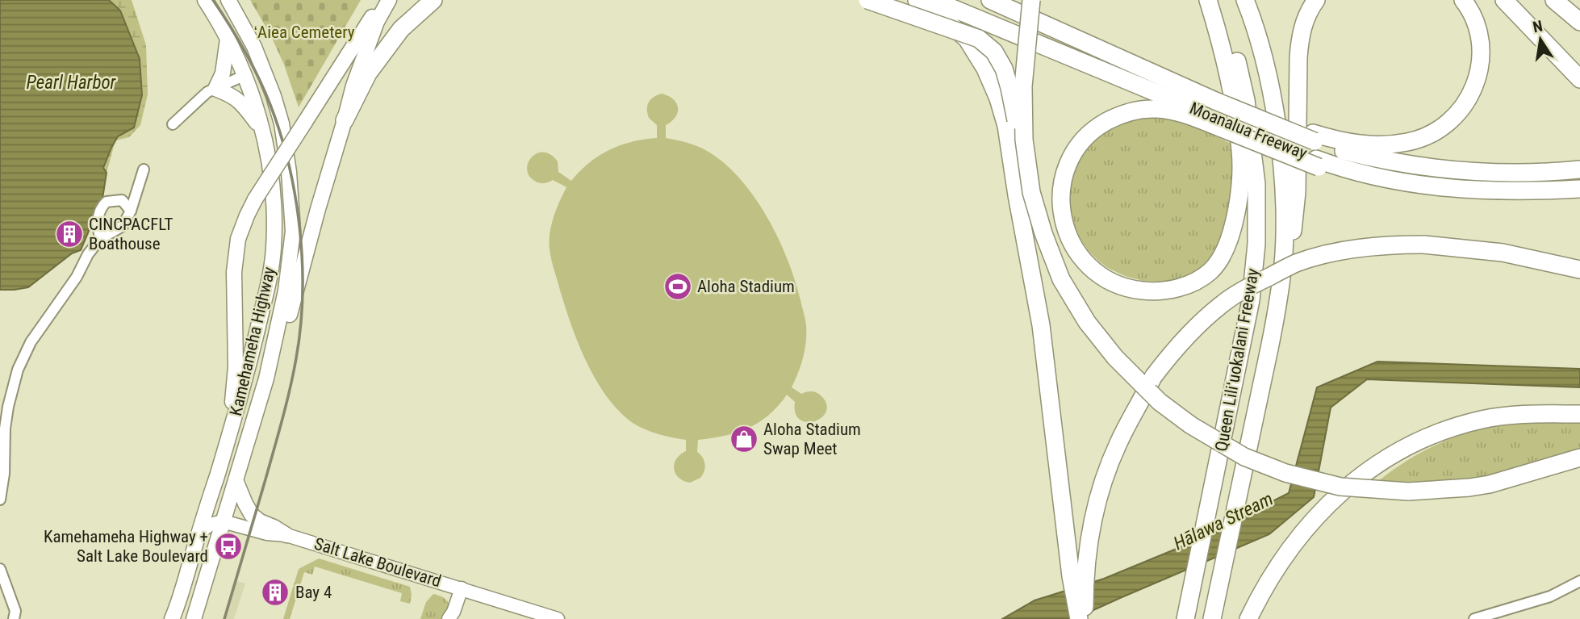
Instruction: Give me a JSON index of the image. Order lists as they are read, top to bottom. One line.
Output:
{"streets":{"highway":["Moanalua Freeway","Queen Liliʻuokalani Freeway"],"main road":["Kamehameha Highway","Salt Lake Boulevard"]},"crossings":[["Kamehameha Highway","Salt Lake Boulevard"]],"water":["Pearl Harbor","Hālawa Stream"],"parks":["ʻAiea Cemetery"],"places":{"building":["CINCPACFLT Boathouse","Bay 4"],"sports":["Aloha Stadium"],"shop":["Aloha Stadium Swap Meet"],"bus stop":["Kamehameha Highway + Salt Lake Boulevard"]},"north":"top"}
